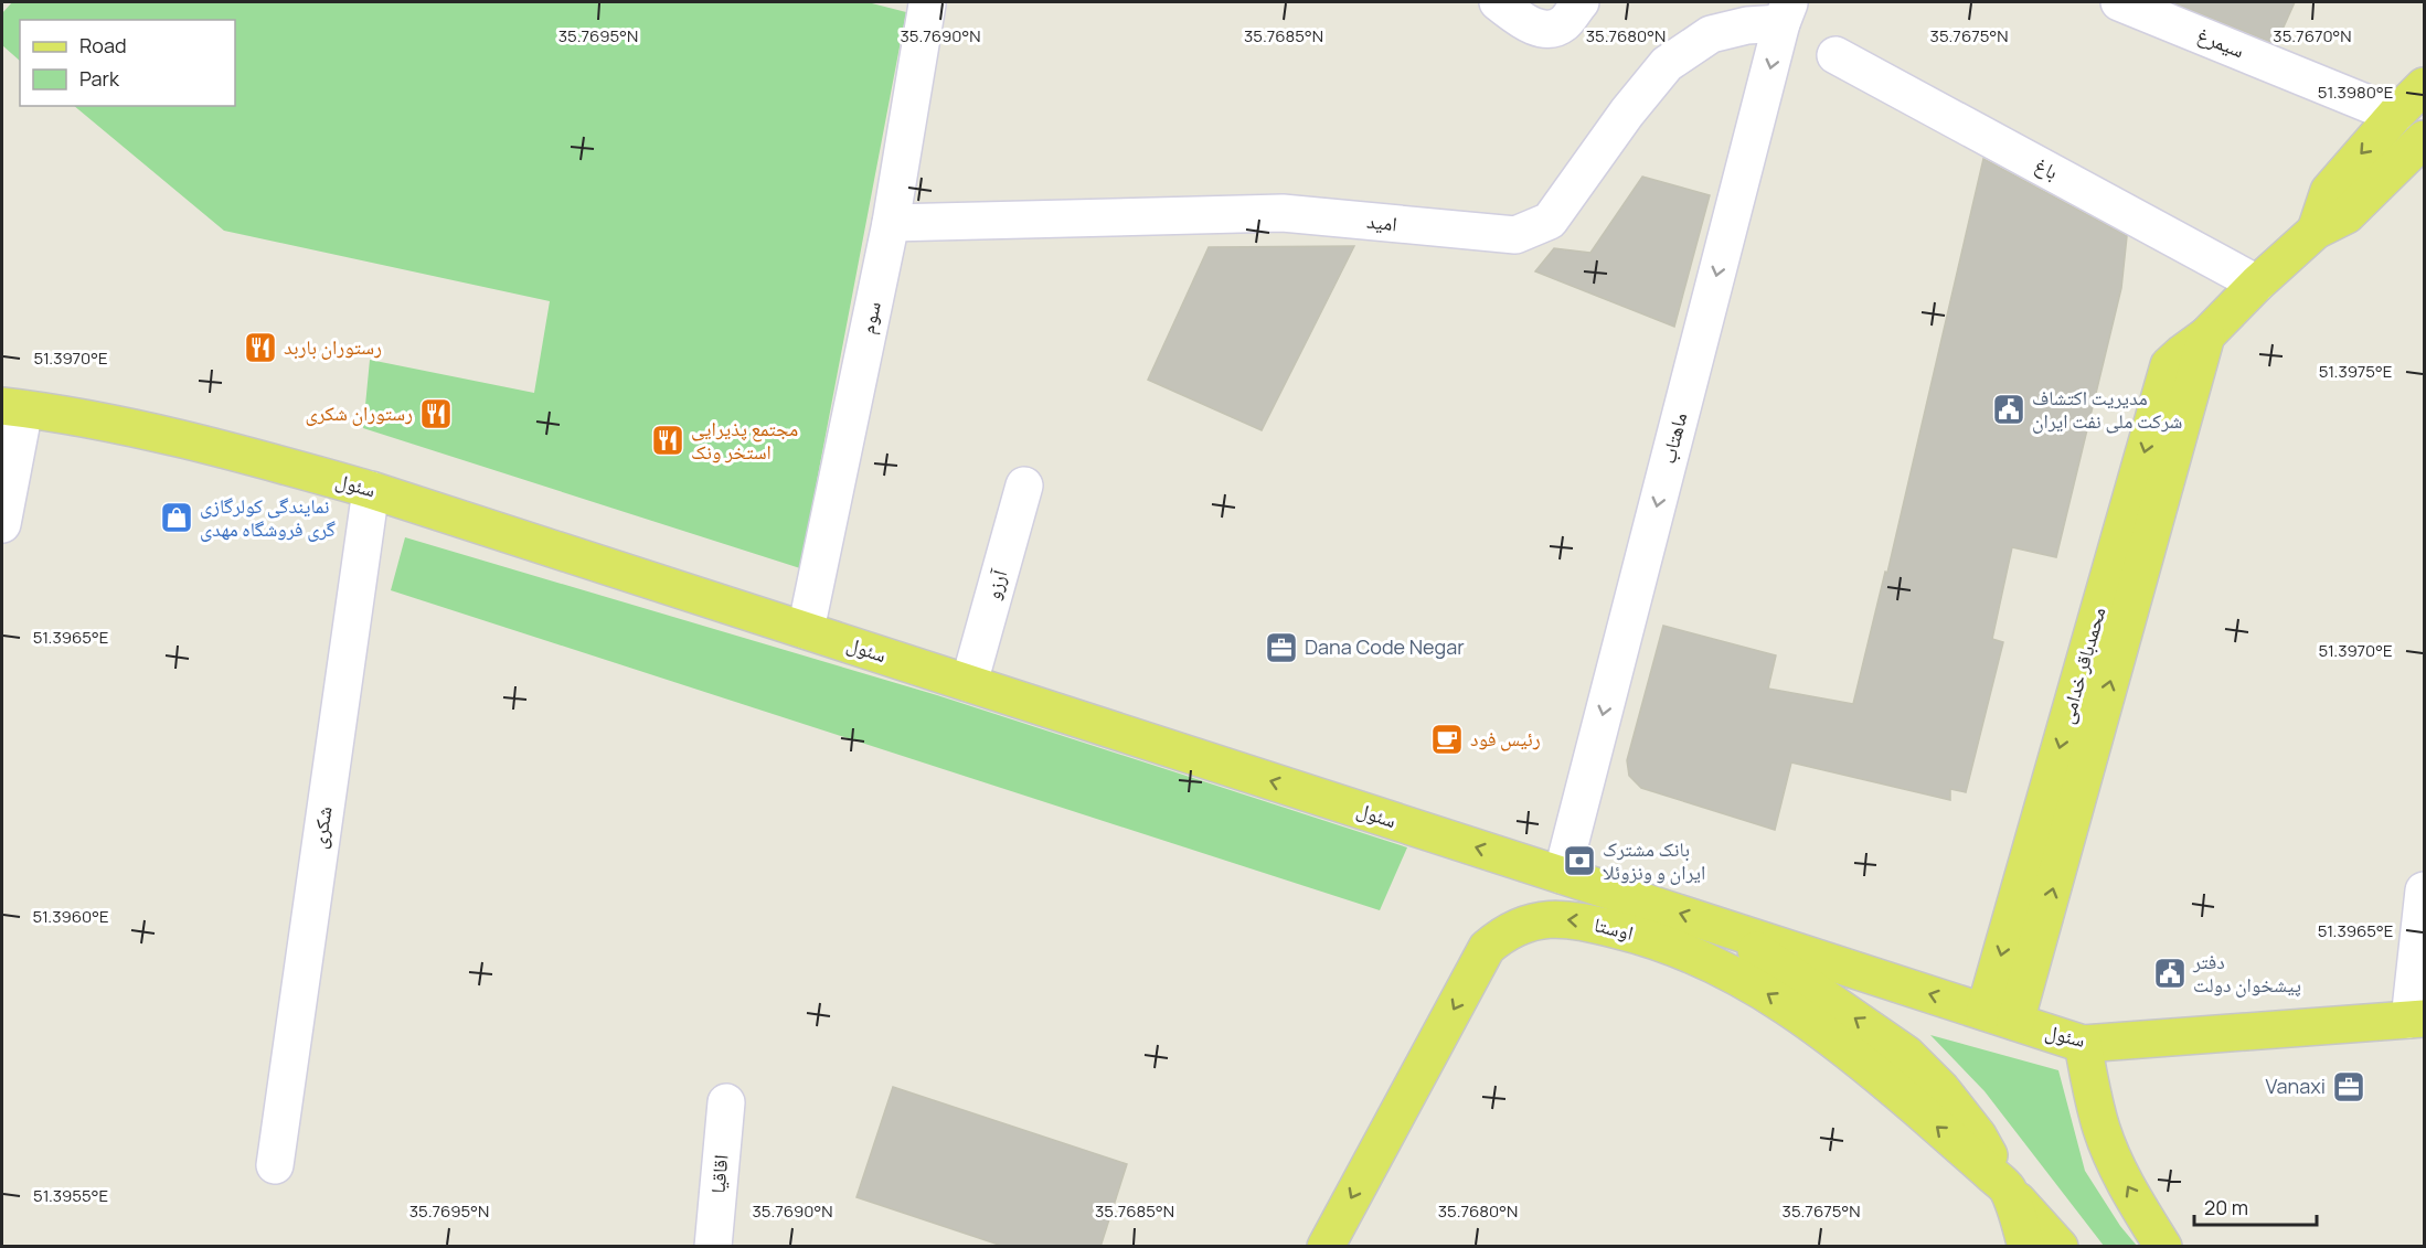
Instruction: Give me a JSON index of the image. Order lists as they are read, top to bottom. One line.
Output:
{"streets":{"main road":["سئول","محمدباقر خدامی","اوستا"],"street":["سیمرغ","باغ","امید","سوم","ماهتاب","آرزو","شکری","اقاقیا"]},"crossings":[["سیمرغ","محمدباقر خدامی"],["باغ","محمدباقر خدامی"],["امید","سوم"],["امید","ماهتاب"],["سوم","سئول"],["ماهتاب","سئول"],["سئول","آرزو"],["سئول","محمدباقر خدامی"],["سئول","شکری"],["سئول","اوستا"]],"one_way":["ماهتاب","سئول"],"places":{"restaurant":["رستوران باربد","رستوران شکری","مجتمع پذیرایی استخر ونک"],"public building":["مدیریت اکتشاف شرکت ملی نفت ایران","دفتر پیشخوان دولت"],"shop":["نمایندگی کولرگازی گری فروشگاه مهدی"],"office":["Dana Code Negar","Vanaxi"],"cafe":["رئیس فود"],"bank":["بانک مشترک ایران و ونزوئلا"]},"legend":["Road","Park"],"scale_bar":"20 m","coordinates":["35.7695°N","35.7690°N","35.7685°N","35.7680°N","35.7675°N","35.7670°N","51.3980°E","51.3970°E","51.3975°E","51.3965°E","51.3960°E","51.3955°E"]}
